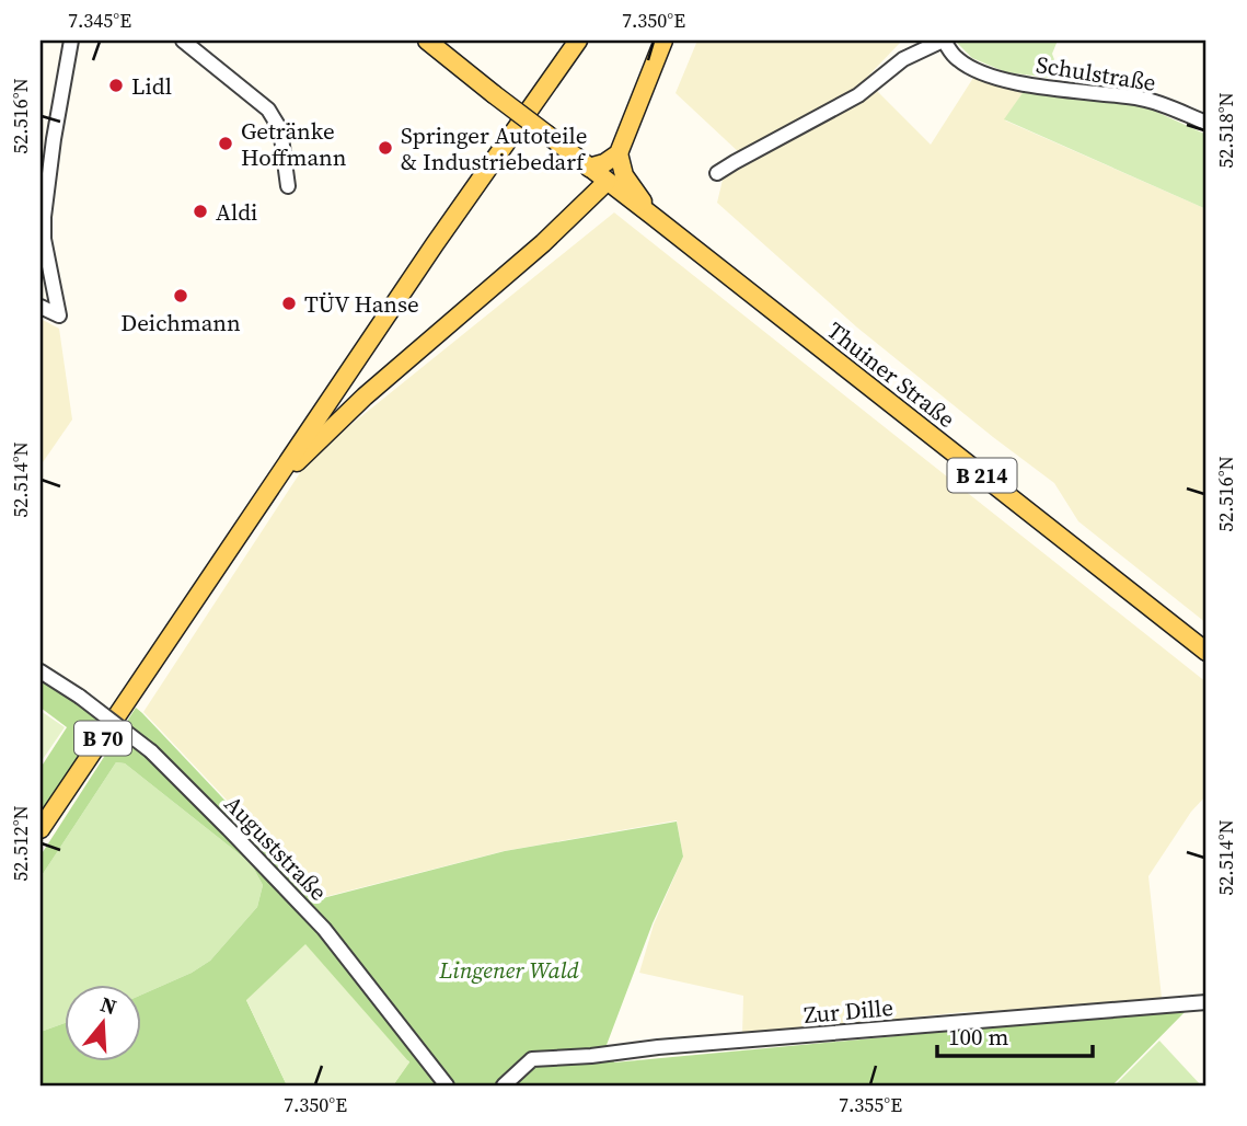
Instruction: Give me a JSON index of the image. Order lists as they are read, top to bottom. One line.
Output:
{"streets":{"main road":["Thuiner Straße","B 214","B 70"],"street":["Schulstraße","Auguststraße","Zur Dille"]},"crossings":[["Thuiner Straße","B 214"]],"parks":["Lingener Wald"],"places":["Lidl","Getränke Hoffmann","Springer Autoteile & Industriebedarf","Aldi","Deichmann","TÜV Hanse"],"scale_bar":"100 m","north":"top","coordinates":["7.345°E","7.350°E","52.516°N","52.518°N","52.514°N","52.512°N","7.355°E"]}
